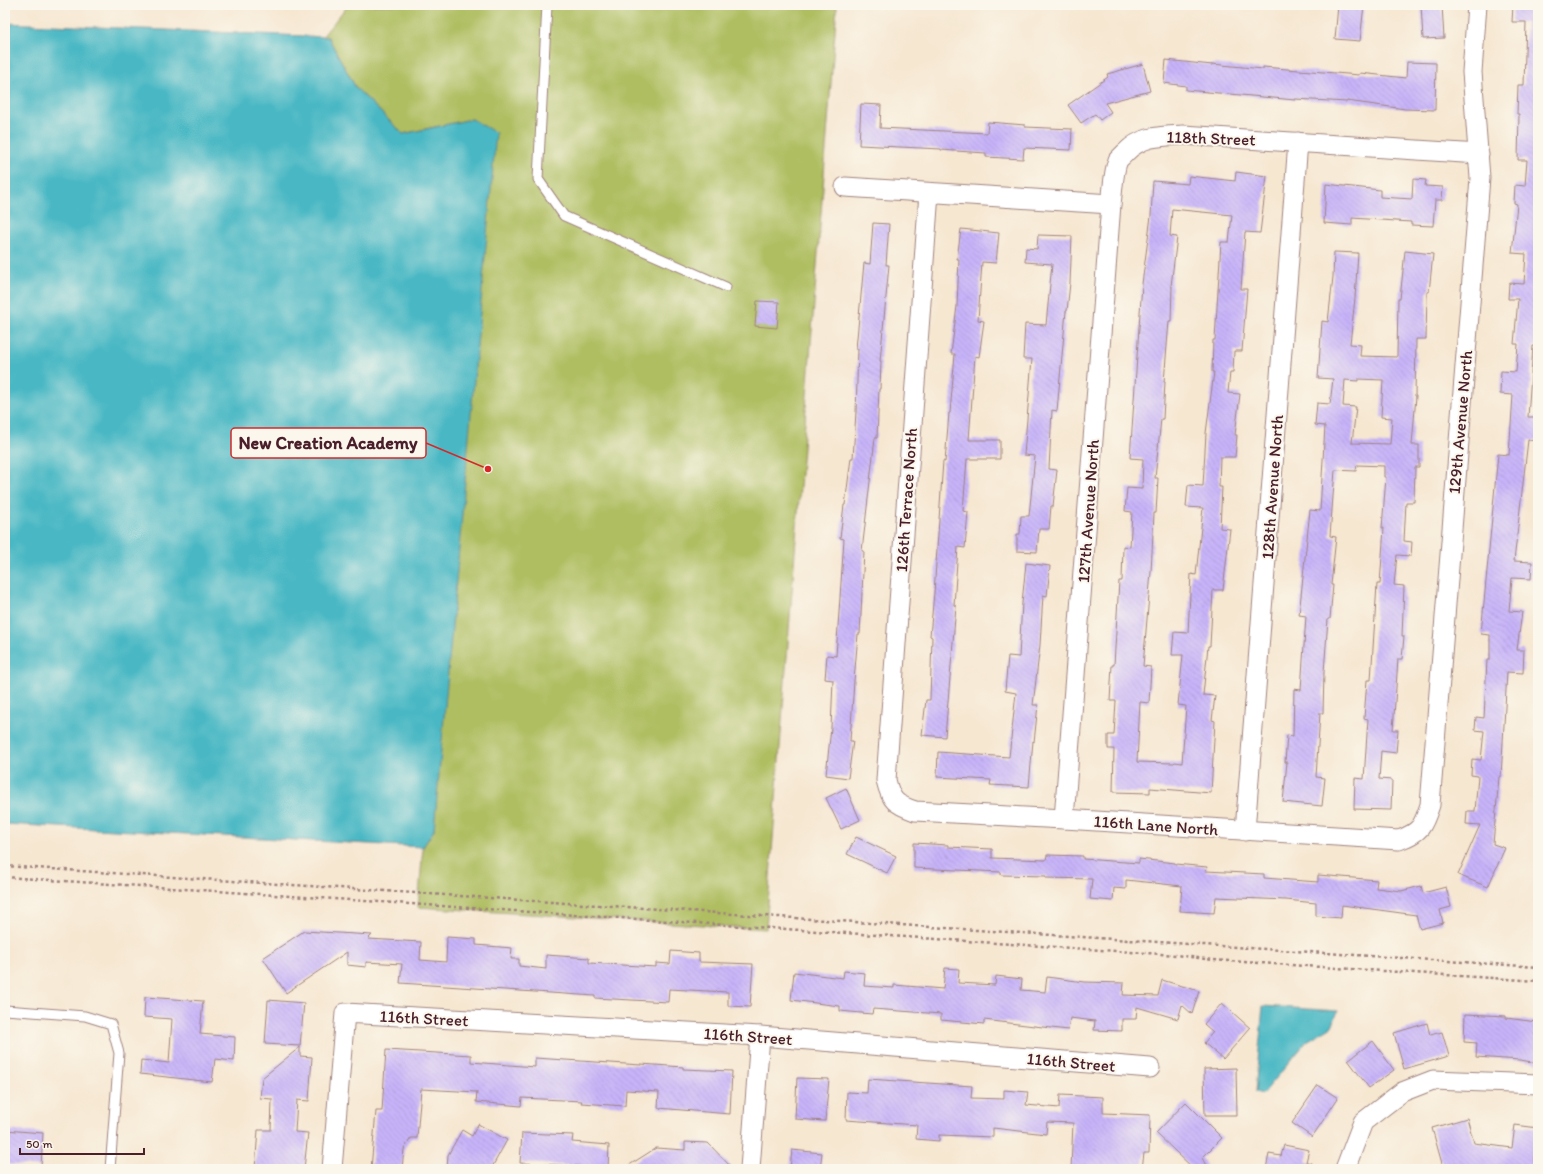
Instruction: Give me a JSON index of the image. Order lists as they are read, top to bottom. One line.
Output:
{"streets":{"street":["118th Street","129th Avenue North","128th Avenue North","126th Terrace North","127th Avenue North","116th Lane North","116th Street"]},"crossings":[["118th Street","129th Avenue North"],["118th Street","128th Avenue North"],["118th Street","127th Avenue North"],["129th Avenue North","116th Lane North"],["128th Avenue North","116th Lane North"],["126th Terrace North","116th Lane North"],["127th Avenue North","116th Lane North"]],"places":["New Creation Academy"],"scale_bar":"50 m"}
